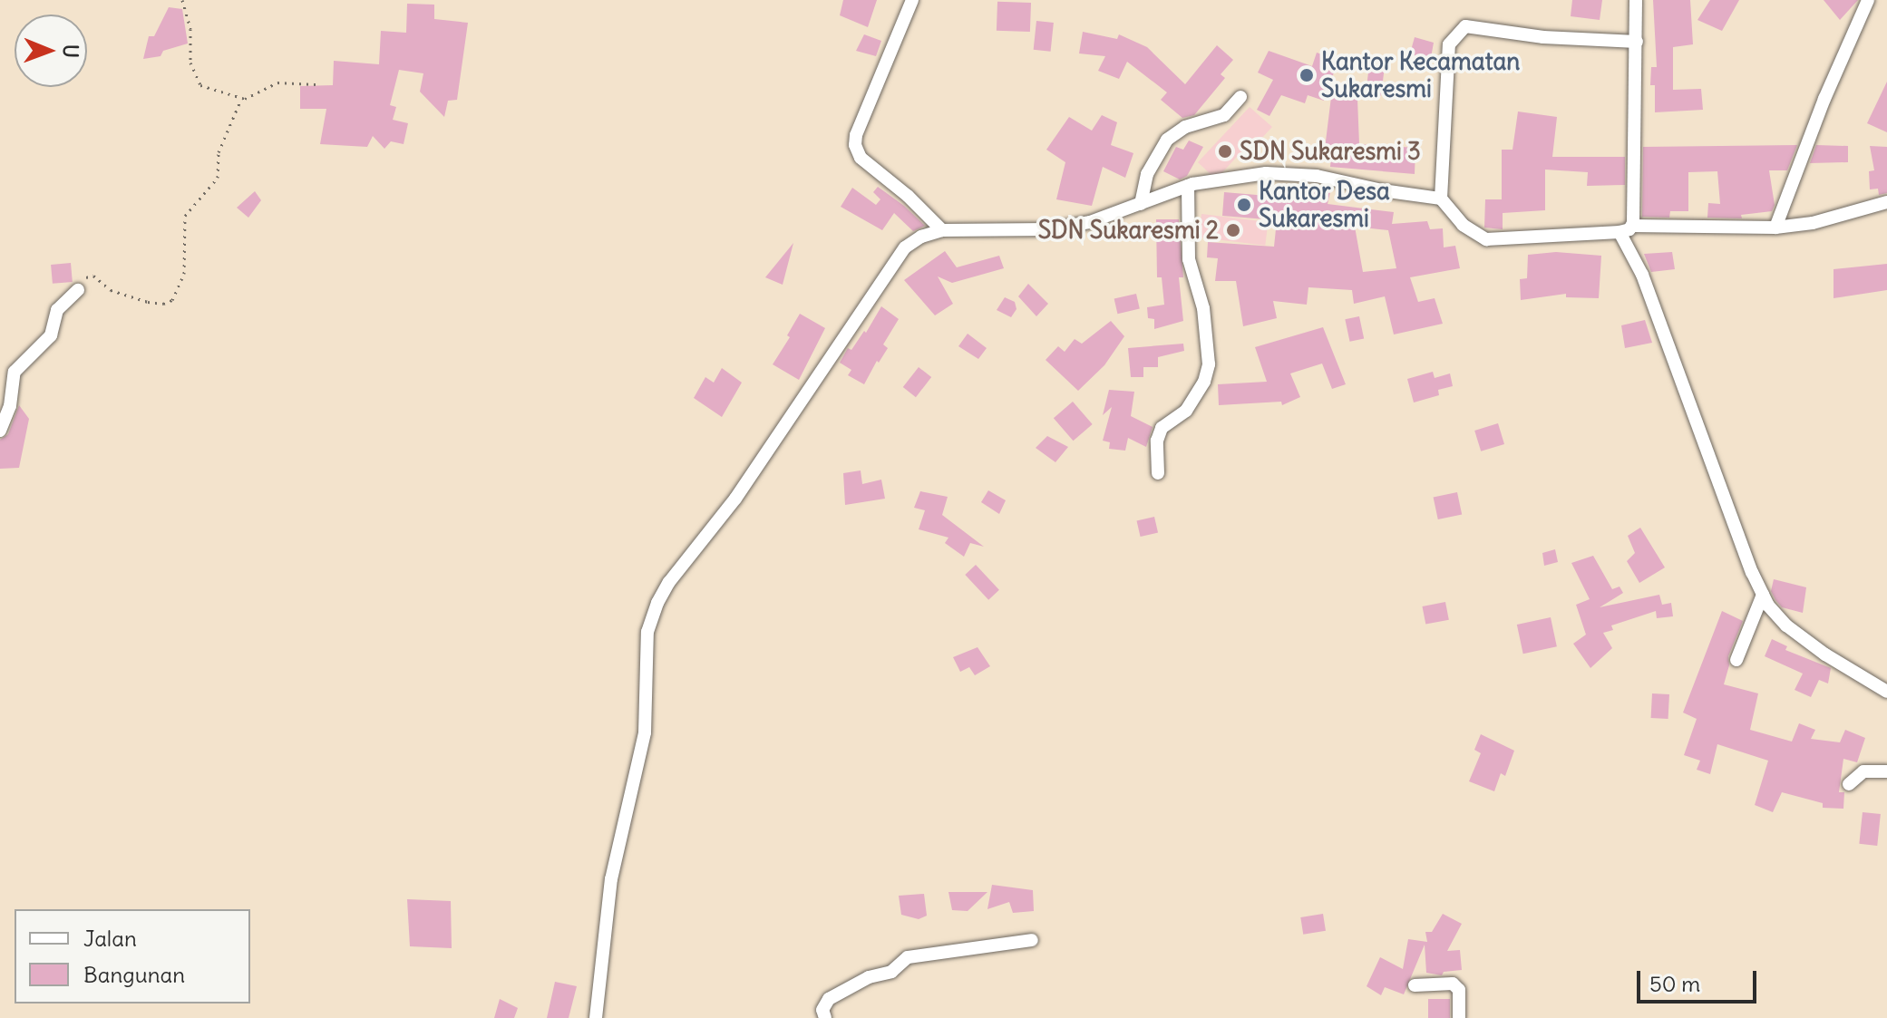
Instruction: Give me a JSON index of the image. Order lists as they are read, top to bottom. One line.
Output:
{"places":["Kantor Kecamatan Sukaresmi","SDN Sukaresmi 3","Kantor Desa Sukaresmi","SDN Sukaresmi 2"],"legend":["Jalan","Bangunan"],"scale_bar":"50 m","north":"right"}
